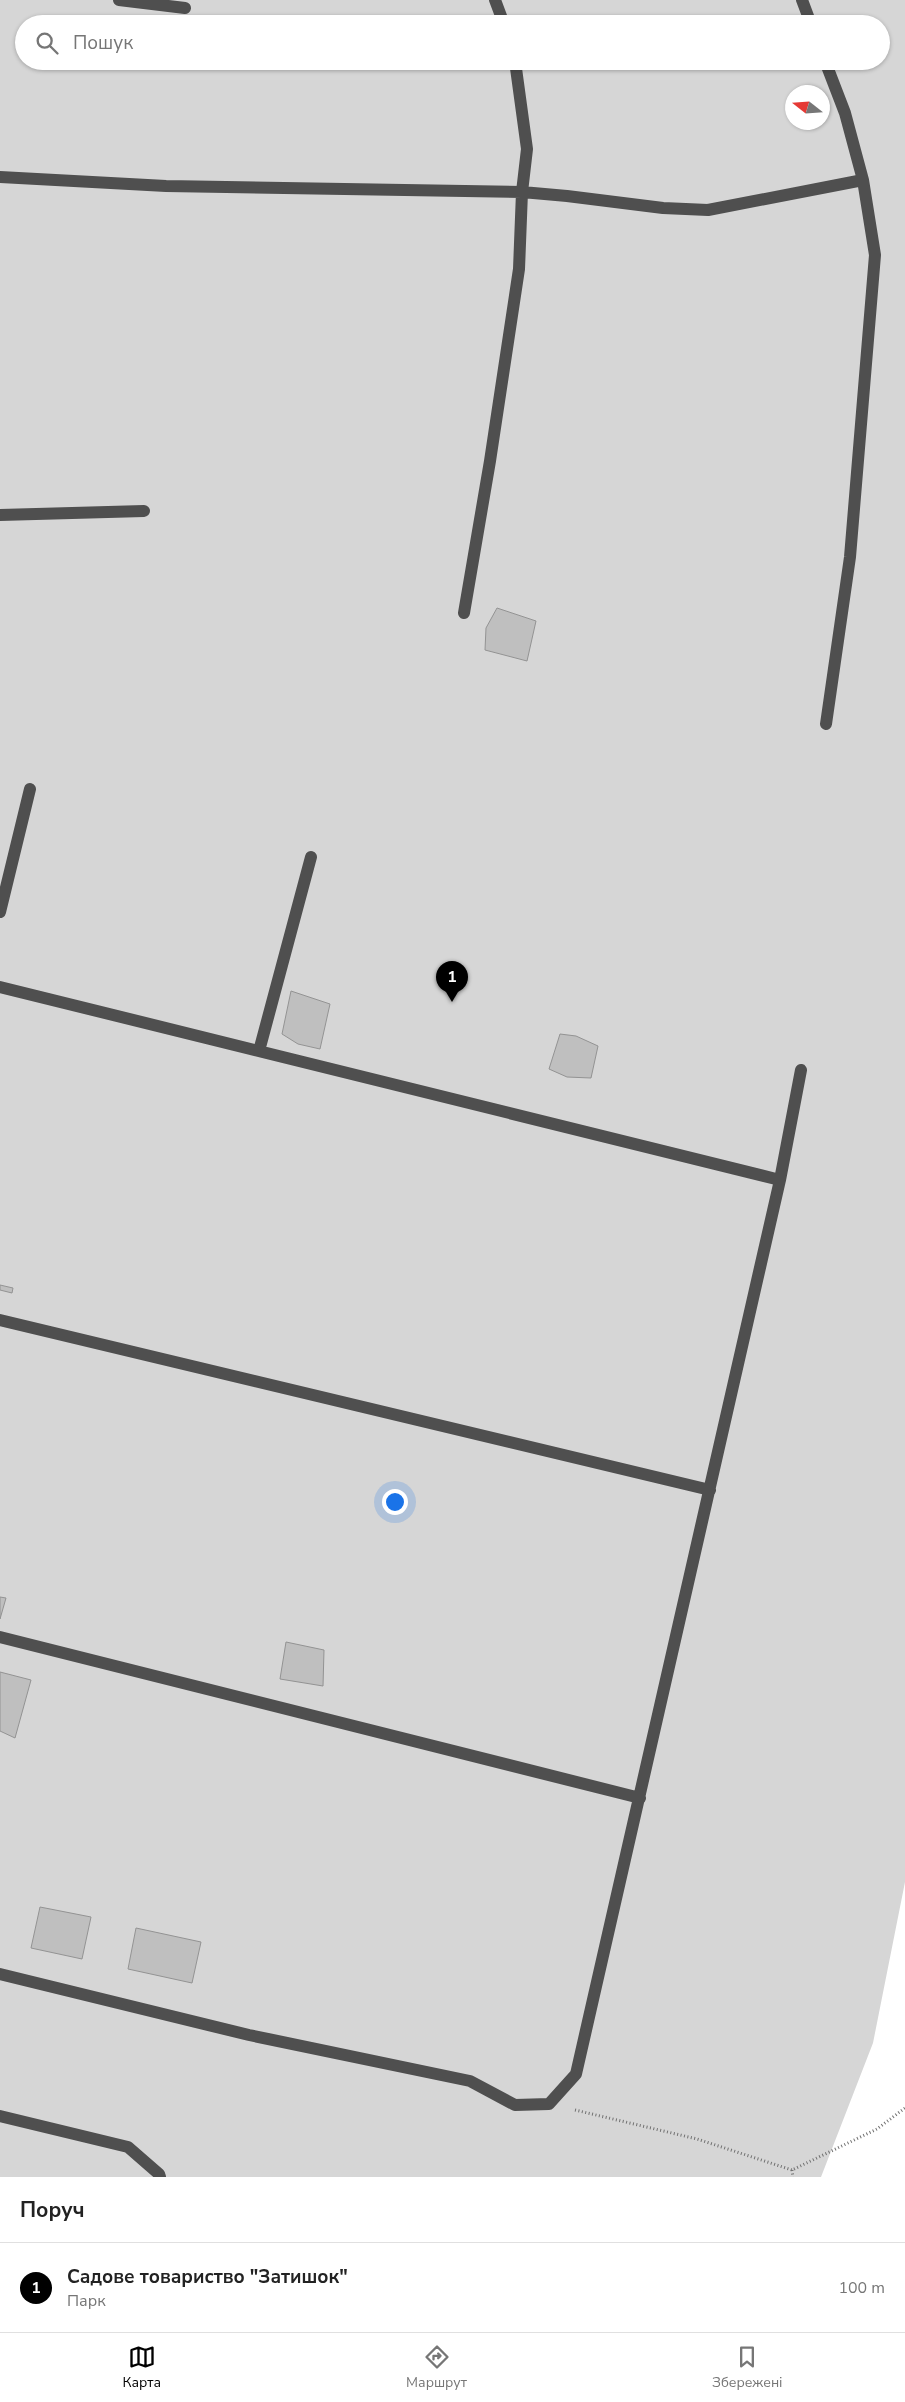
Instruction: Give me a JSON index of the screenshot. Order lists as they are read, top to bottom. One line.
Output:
{"north":"left","page":{"search":"Пошук","pins":"1","heading":"Поруч","list":[{"mark":"1","name":"Садове товариство \"Затишок\"","note":"Парк","value":"100 m"}],"nav":["Карта","Маршрут","Збережені"]}}
